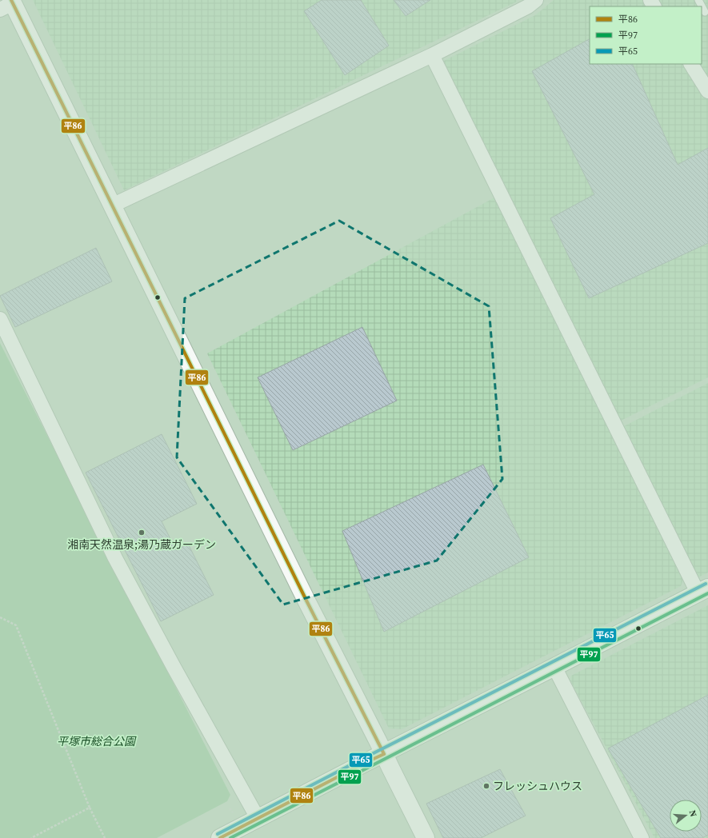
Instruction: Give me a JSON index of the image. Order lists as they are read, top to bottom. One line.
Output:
{"parks":["平塚市総合公園"],"places":["湘南天然温泉;湯乃蔵ガーデン","フレッシュハウス"],"lines":["transit line 平86","transit line 平65","transit line 平97"],"legend":["平86","平97","平65"],"north":"right"}
